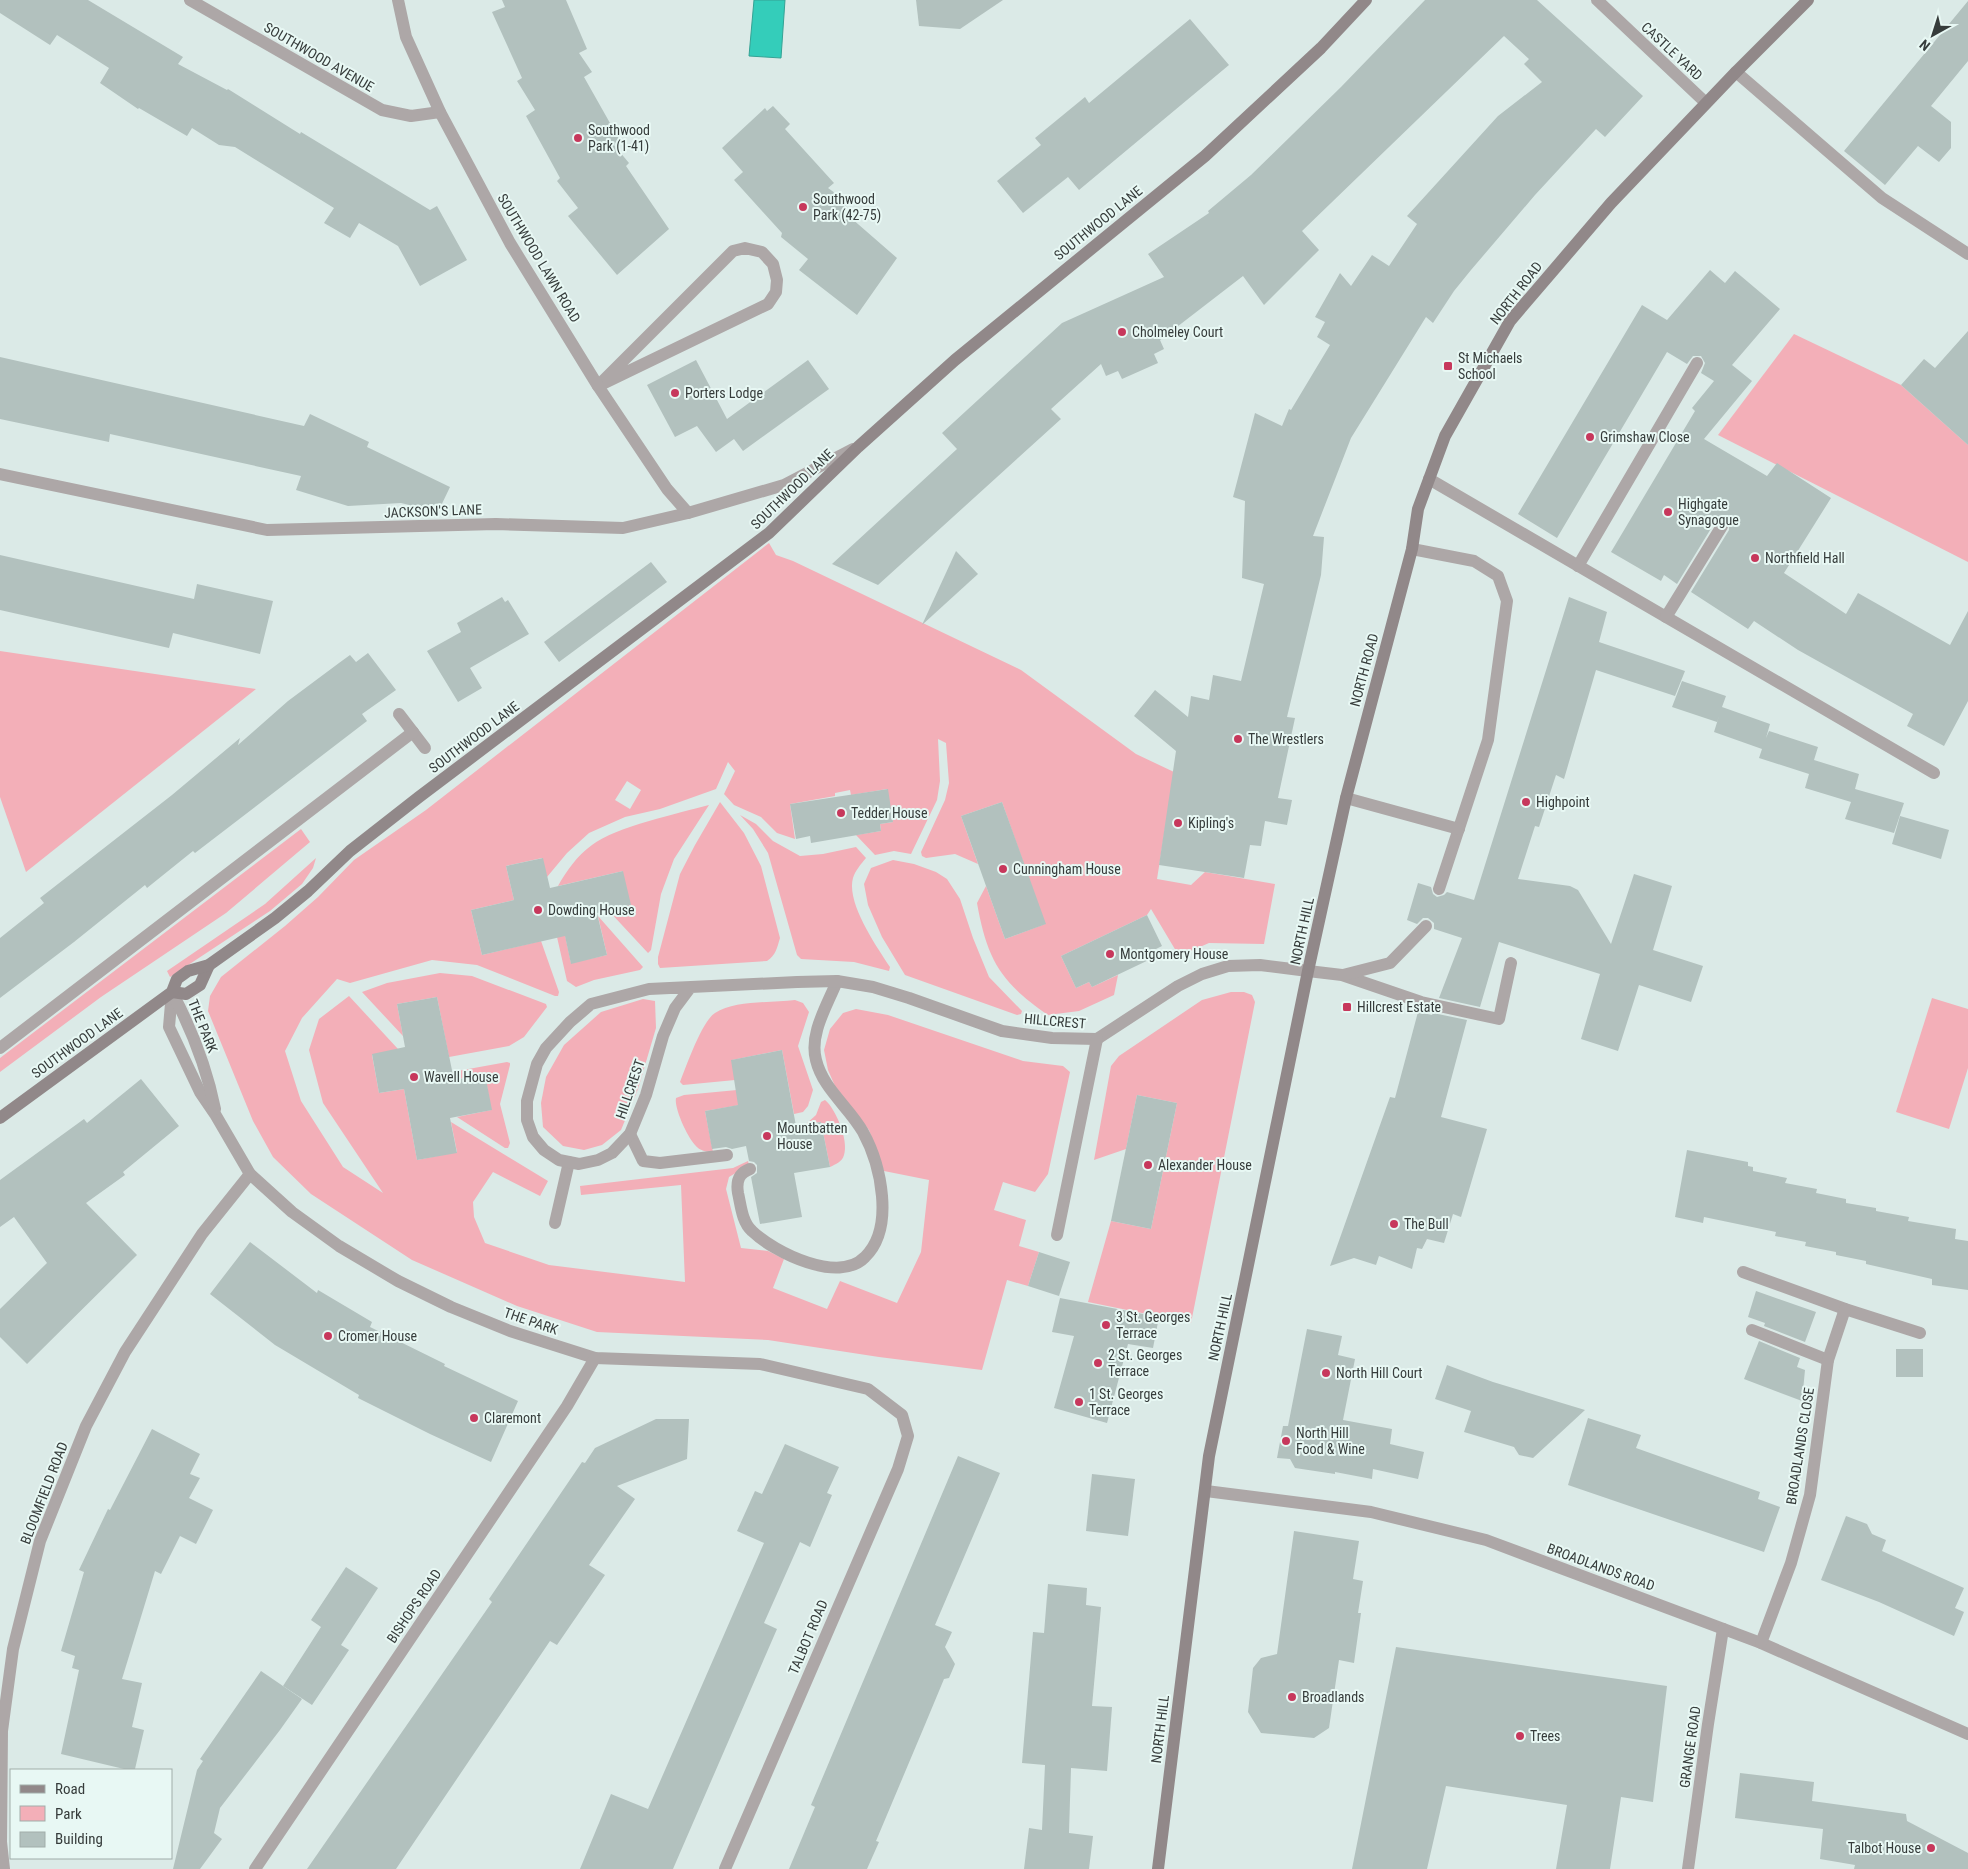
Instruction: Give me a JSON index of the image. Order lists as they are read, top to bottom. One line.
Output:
{"streets":{"main road":["SOUTHWOOD LANE","NORTH ROAD","NORTH HILL"],"street":["CASTLE YARD","SOUTHWOOD AVENUE","SOUTHWOOD LAWN ROAD","JACKSON'S LANE","HILLCREST","THE PARK","BROADLANDS CLOSE","BLOOMFIELD ROAD","BROADLANDS ROAD","BISHOPS ROAD","TALBOT ROAD","GRANGE ROAD"]},"crossings":[["CASTLE YARD","NORTH ROAD"],["SOUTHWOOD AVENUE","SOUTHWOOD LAWN ROAD"],["SOUTHWOOD LANE","JACKSON'S LANE"],["SOUTHWOOD LANE","THE PARK"],["SOUTHWOOD LAWN ROAD","JACKSON'S LANE"],["NORTH ROAD","NORTH HILL"],["NORTH HILL","HILLCREST"],["NORTH HILL","BROADLANDS ROAD"],["THE PARK","BLOOMFIELD ROAD"],["THE PARK","BISHOPS ROAD"],["THE PARK","TALBOT ROAD"],["BROADLANDS CLOSE","BROADLANDS ROAD"],["BROADLANDS ROAD","GRANGE ROAD"]],"places":{"other":["Southwood Park (1-41)","Southwood Park (42-75)","Cholmeley Court","Porters Lodge","Grimshaw Close","Highgate Synagogue","Northfield Hall","The Wrestlers","Highpoint","Tedder House","Kipling's","Cunningham House","Dowding House","Montgomery House","Wavell House","Mountbatten House","Alexander House","The Bull","3 St. Georges Terrace","Cromer House","2 St. Georges Terrace","North Hill Court","1 St. Georges Terrace","Claremont","North Hill Food & Wine","Broadlands","Trees","Talbot House"],"transit":["St Michaels School","Hillcrest Estate"]},"legend":["Road","Park","Building"],"north":"bottom left"}
